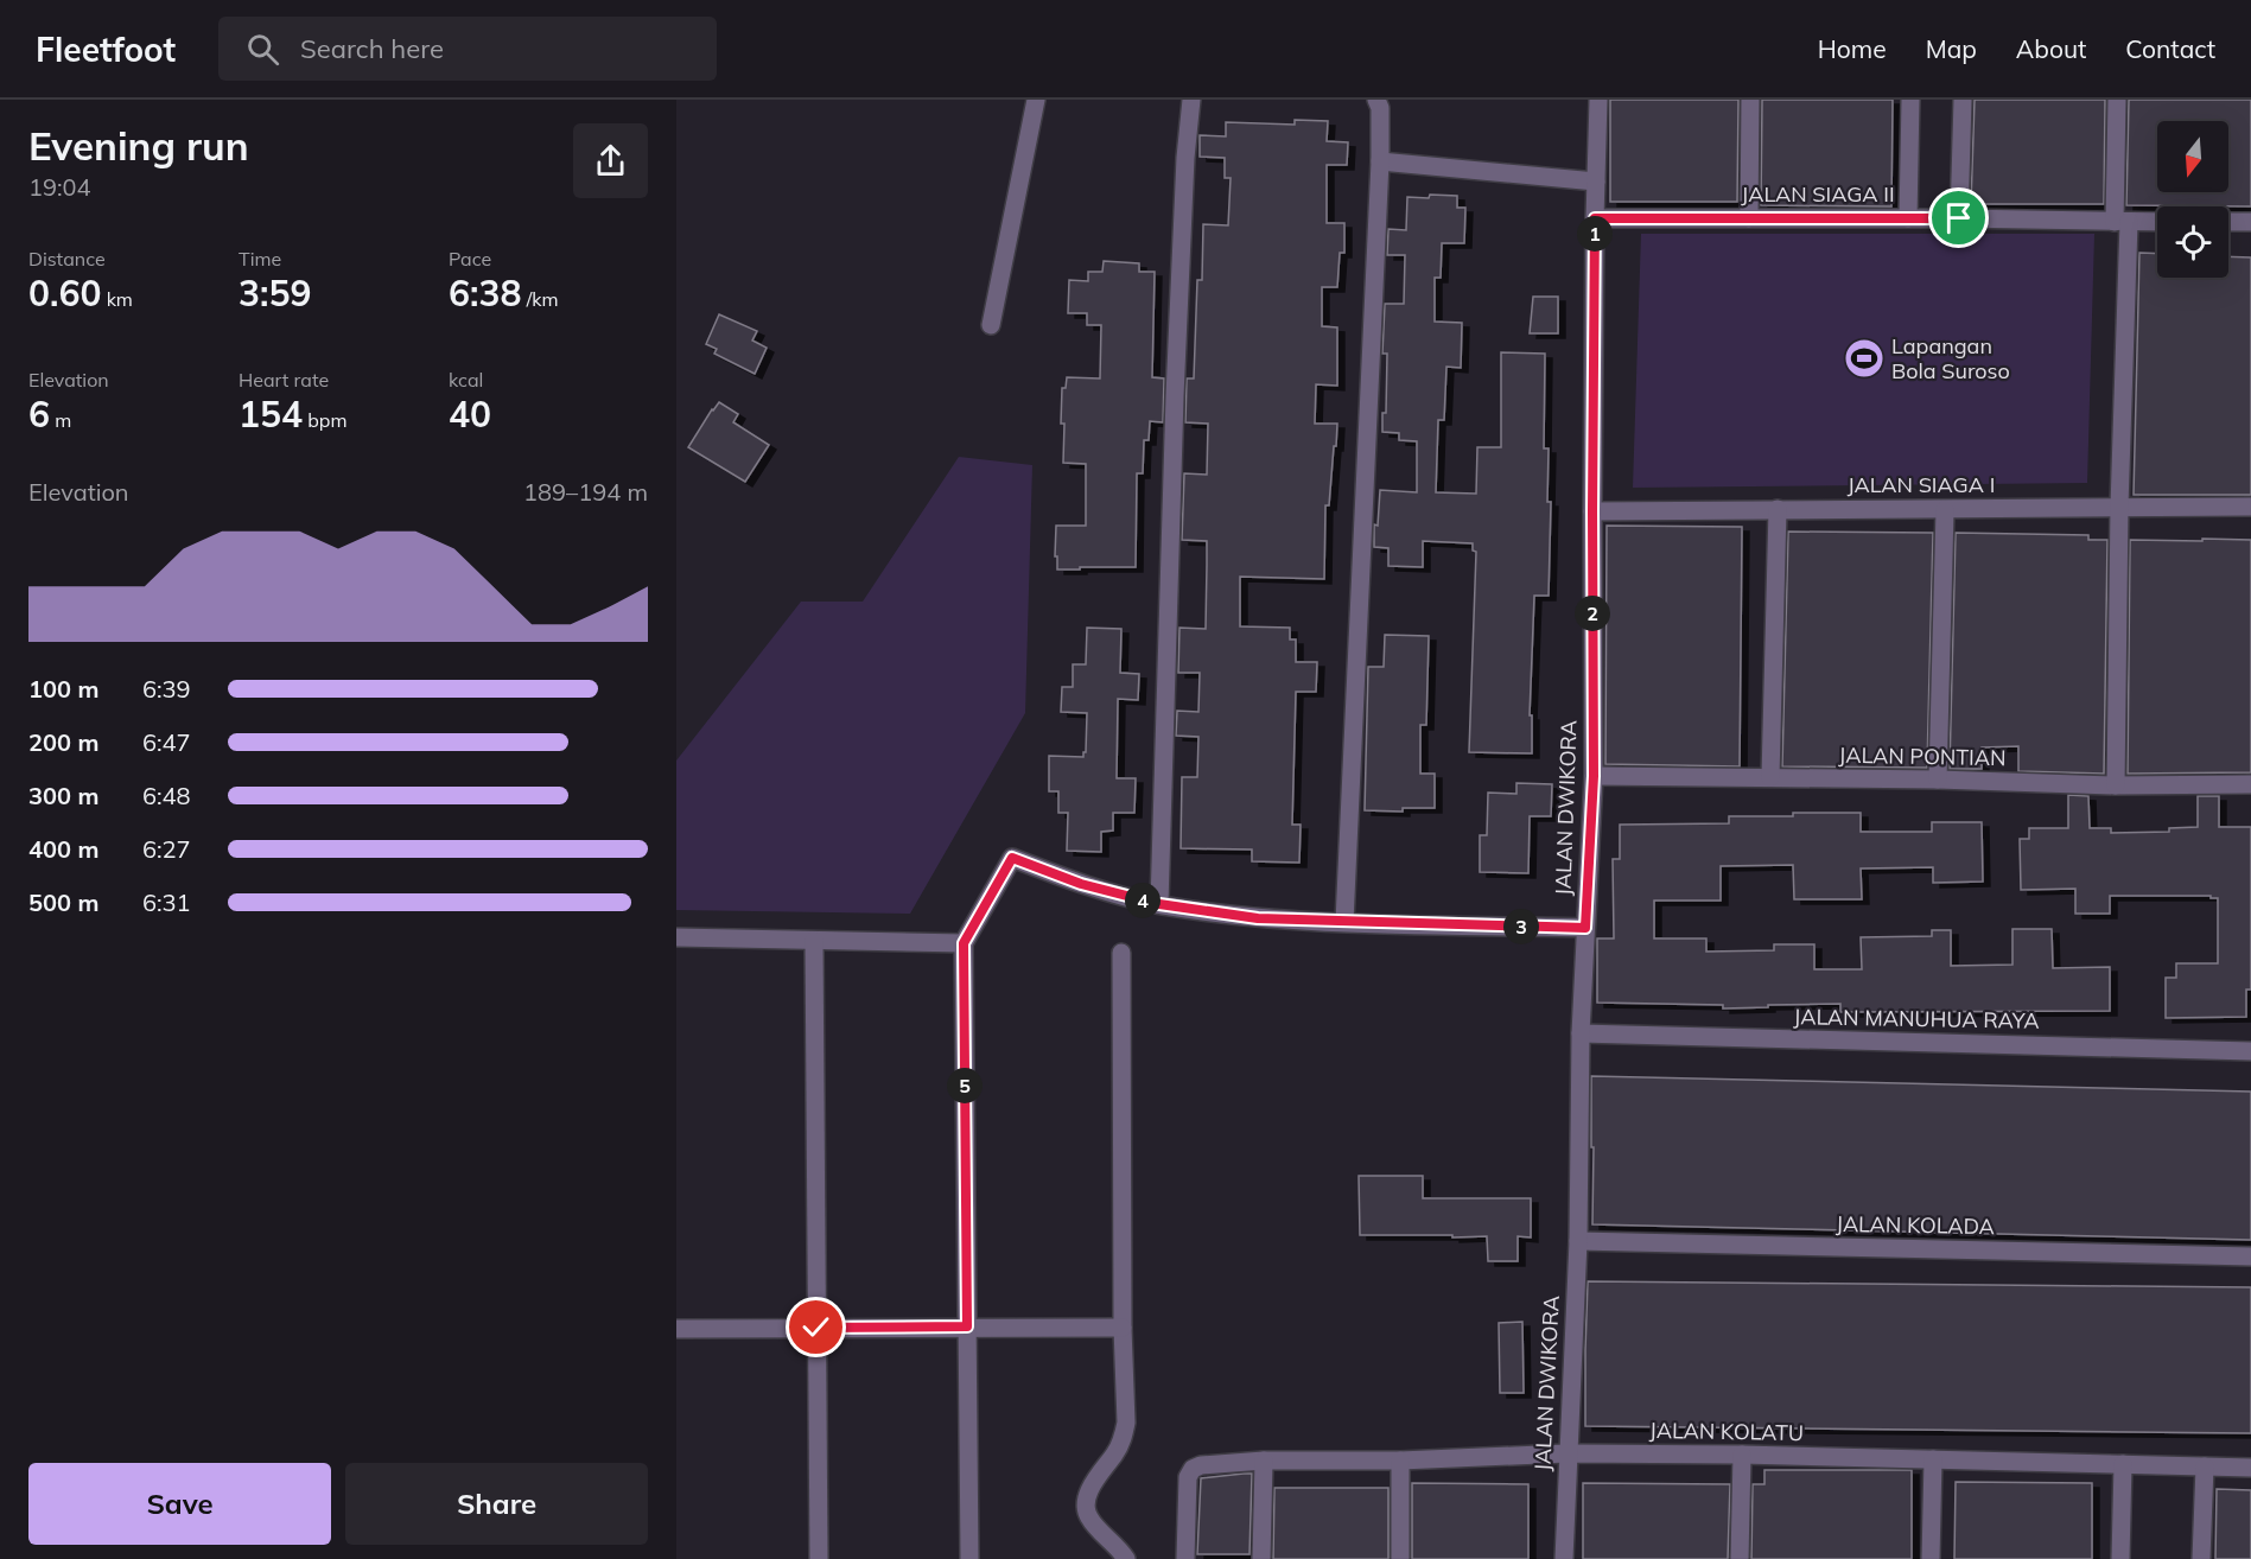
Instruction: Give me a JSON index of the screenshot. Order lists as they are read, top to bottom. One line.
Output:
{"streets":{"street":["JALAN SIAGA II","JALAN SIAGA I","JALAN PONTIAN","JALAN DWIKORA","JALAN MANUHUA RAYA","JALAN KOLADA","JALAN KOLATU"]},"crossings":[["JALAN SIAGA II","JALAN DWIKORA"],["JALAN SIAGA I","JALAN DWIKORA"],["JALAN PONTIAN","JALAN DWIKORA"],["JALAN DWIKORA","JALAN MANUHUA RAYA"],["JALAN DWIKORA","JALAN KOLADA"],["JALAN DWIKORA","JALAN KOLATU"]],"places":{"sports":["Lapangan Bola Suroso"]},"north":"bottom","page":{"header":"Fleetfoot","search":"Search here","nav":["Home","Map","About","Contact"],"heading":["Evening run","19:04"],"pins":["1","2","4","3","5"],"stats":[["Distance","0.60 km"],["Time","3:59"],["Pace","6:38 /km"],["Elevation","6 m"],["Heart rate","154 bpm"],["kcal","40"]],"chart":["Elevation","189–194 m"],"list":[{"name":"100 m","note":"6:39"},{"name":"200 m","note":"6:47"},{"name":"300 m","note":"6:48"},{"name":"400 m","note":"6:27"},{"name":"500 m","note":"6:31"}],"buttons":["Save","Share"]}}
